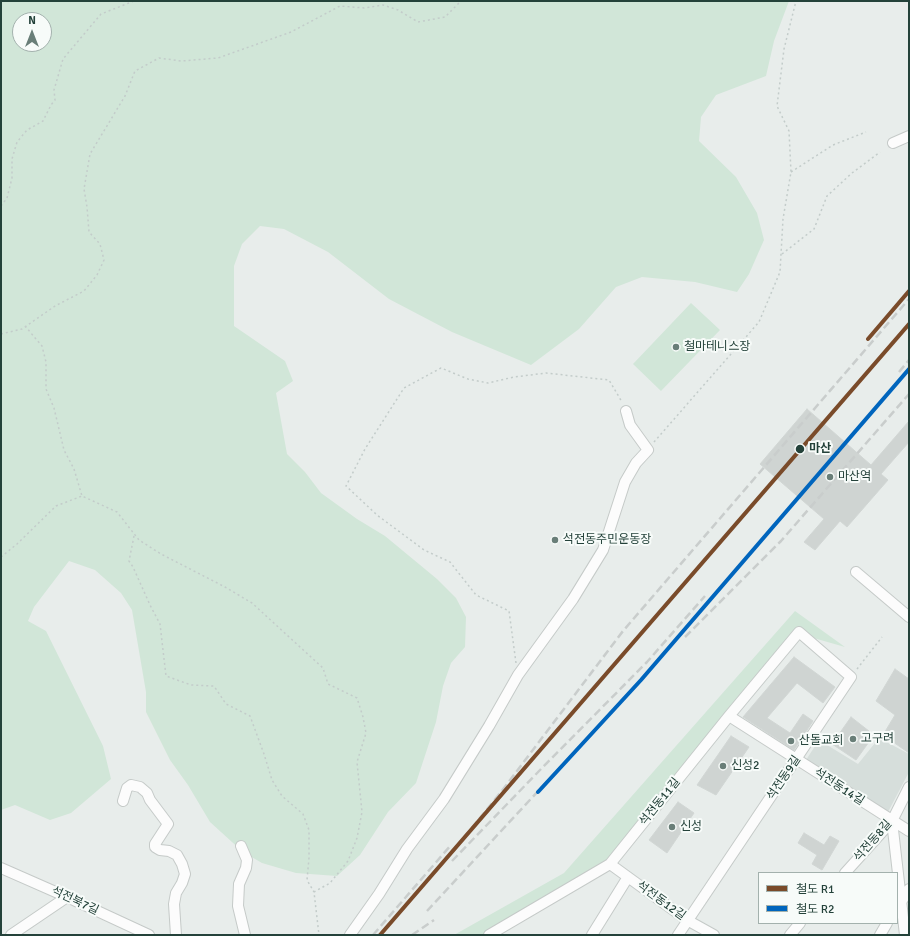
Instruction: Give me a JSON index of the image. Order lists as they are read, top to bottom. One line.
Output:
{"streets":{"street":["석전동9길","석전동14길","석전동11길","석전동8길","석전북7길","석전동12길"]},"crossings":[["석전동9길","석전동14길"],["석전동9길","석전동11길"],["석전동9길","석전동12길"],["석전동14길","석전동11길"],["석전동14길","석전동8길"],["석전동11길","석전동12길"]],"places":["철마테니스장","마산","마산역","석전동주민운동장","고구려","산돌교회","신성2","신성"],"lines":["rail line R1","rail line R2"],"legend":["철도 R1","철도 R2"],"north":"top"}
